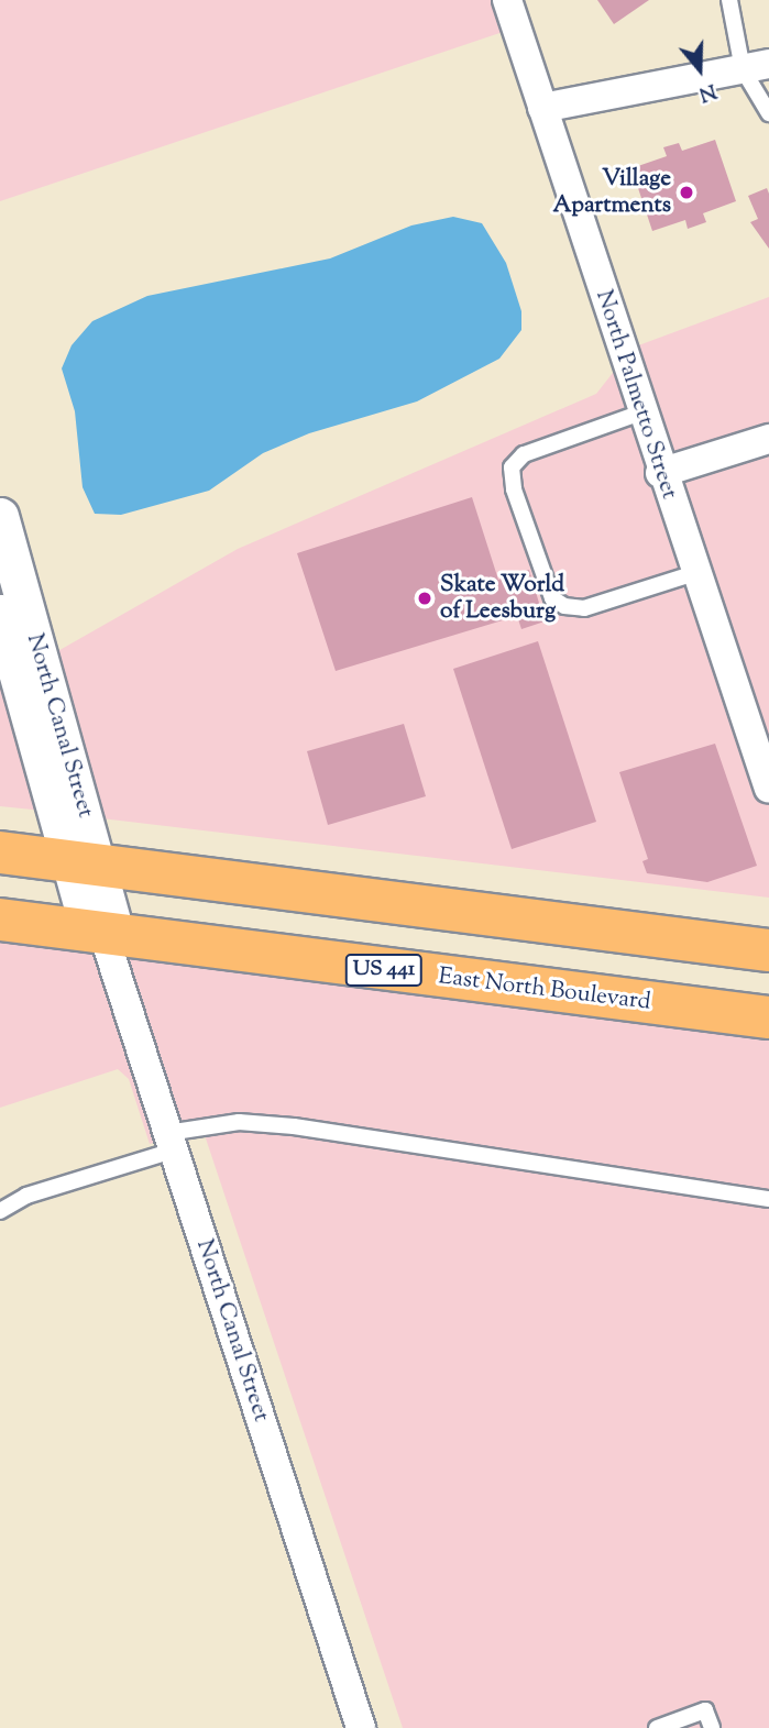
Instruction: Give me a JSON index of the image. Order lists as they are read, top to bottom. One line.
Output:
{"streets":{"main road":["US 441","East North Boulevard"],"street":["North Palmetto Street","North Canal Street"]},"crossings":[["North Canal Street","East North Boulevard"]],"places":["Village Apartments","Skate World of Leesburg"],"north":"bottom"}
